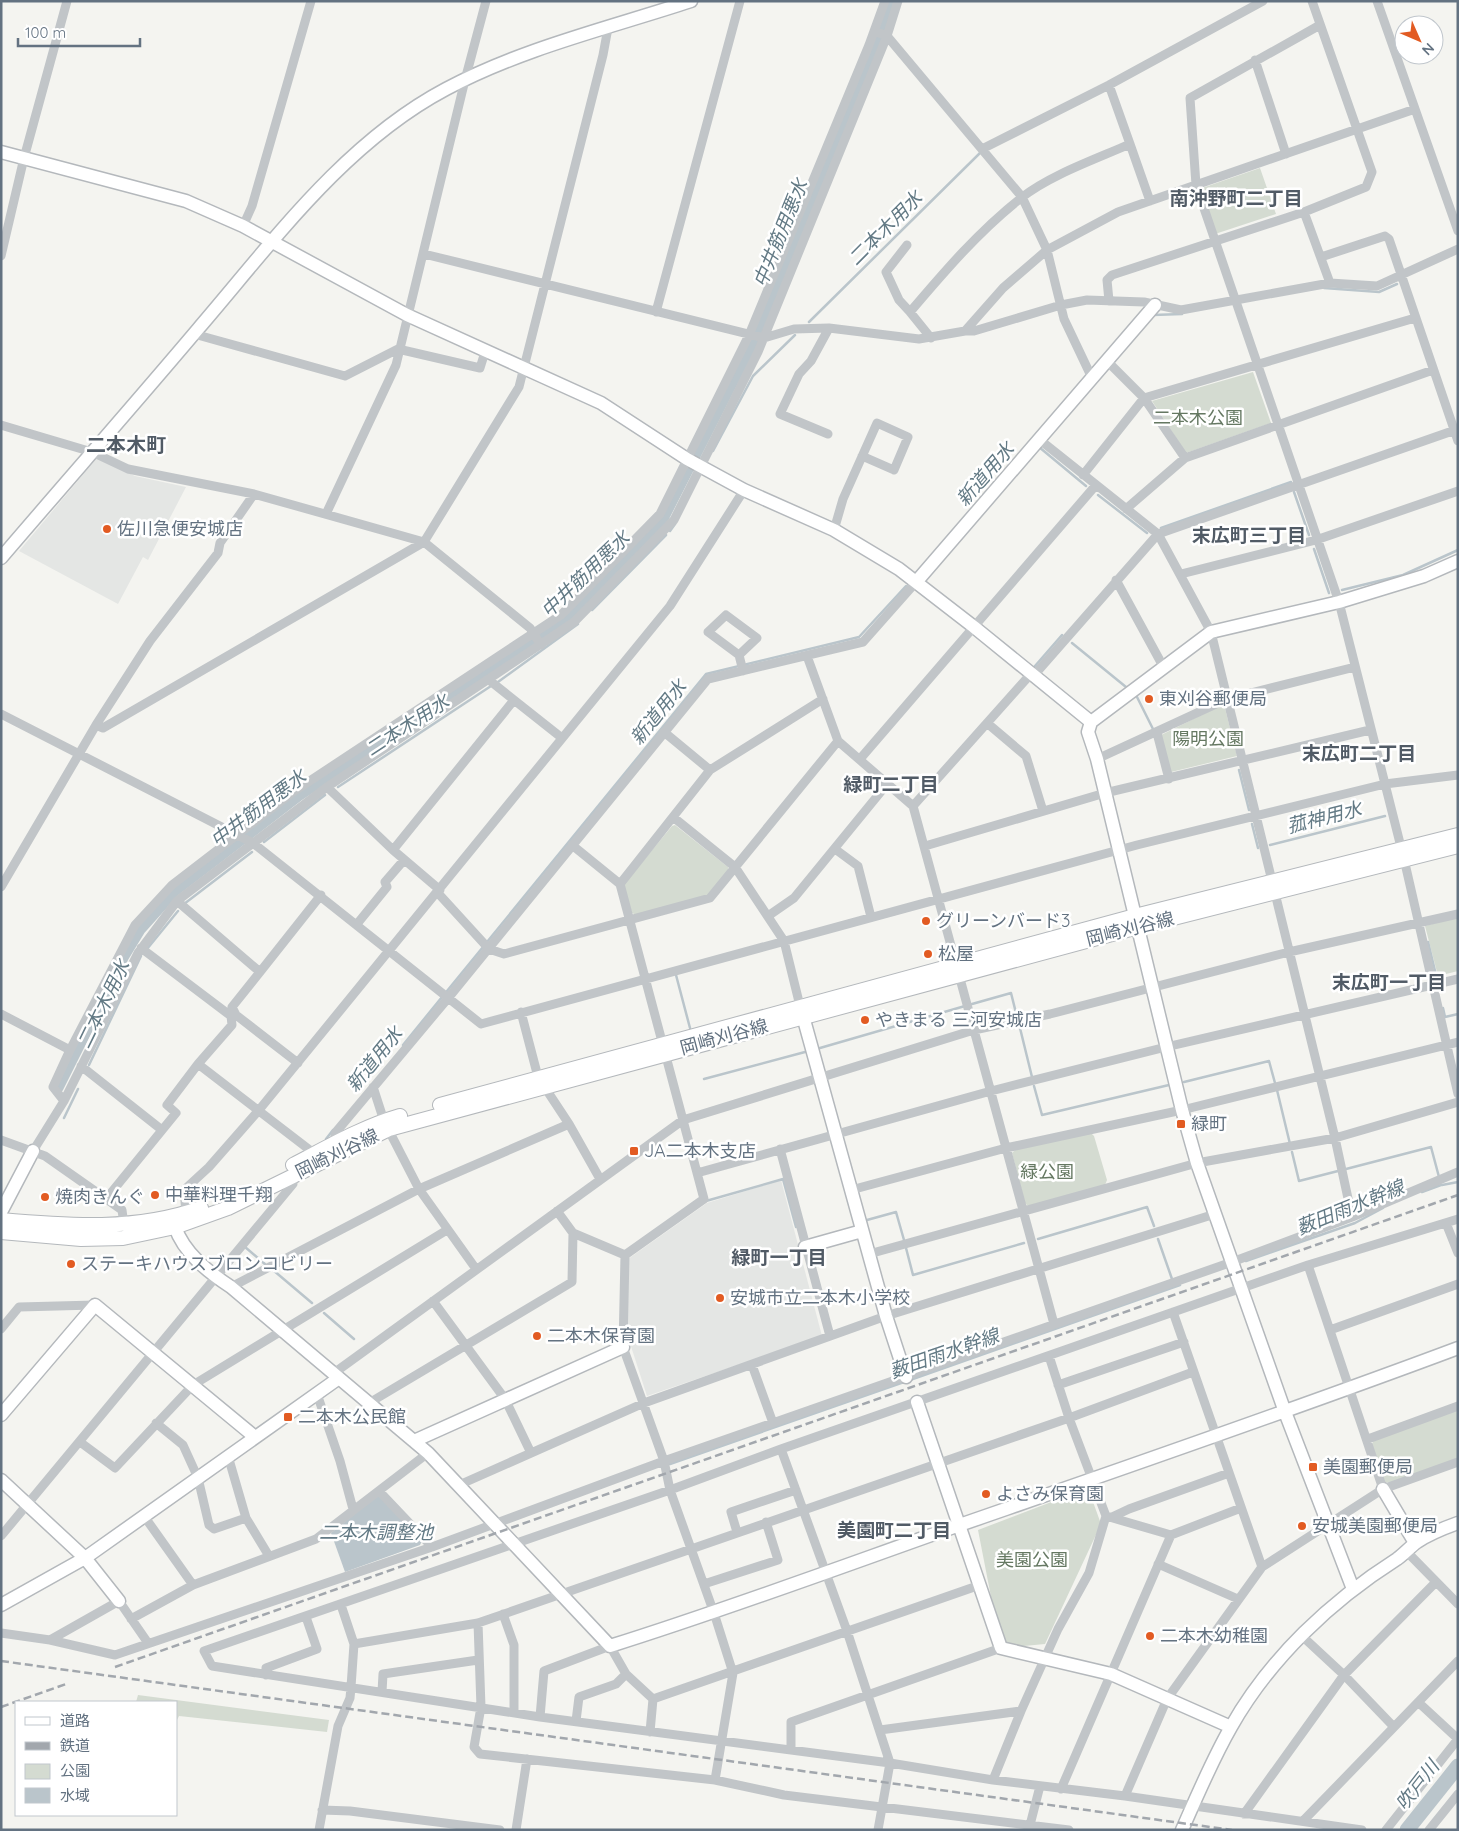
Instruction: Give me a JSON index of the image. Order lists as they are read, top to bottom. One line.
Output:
{"streets":{"main road":["岡崎刈谷線"]},"districts":["南沖野町二丁目","二本木町","末広町三丁目","末広町二丁目","緑町二丁目","末広町一丁目","緑町一丁目","美園町二丁目"],"water":["二本木用水","中井筋用悪水","新道用水","菰神用水","薮田雨水幹線","二本木調整池","吹戸川"],"parks":["二本木公園","陽明公園","緑公園","美園公園"],"places":{"other":["佐川急便安城店","東刈谷郵便局","グリーンバード3","松屋","やきまる 三河安城店","中華料理千翔","焼肉きんぐ","ステーキハウスブロンコビリー","安城市立二本木小学校","二本木保育園","よさみ保育園","安城美園郵便局","二本木幼稚園"],"transit":["緑町","JA二本木支店","二本木公民館","美園郵便局"]},"legend":["道路","鉄道","公園","水域"],"scale_bar":"100 m","north":"bottom right"}
